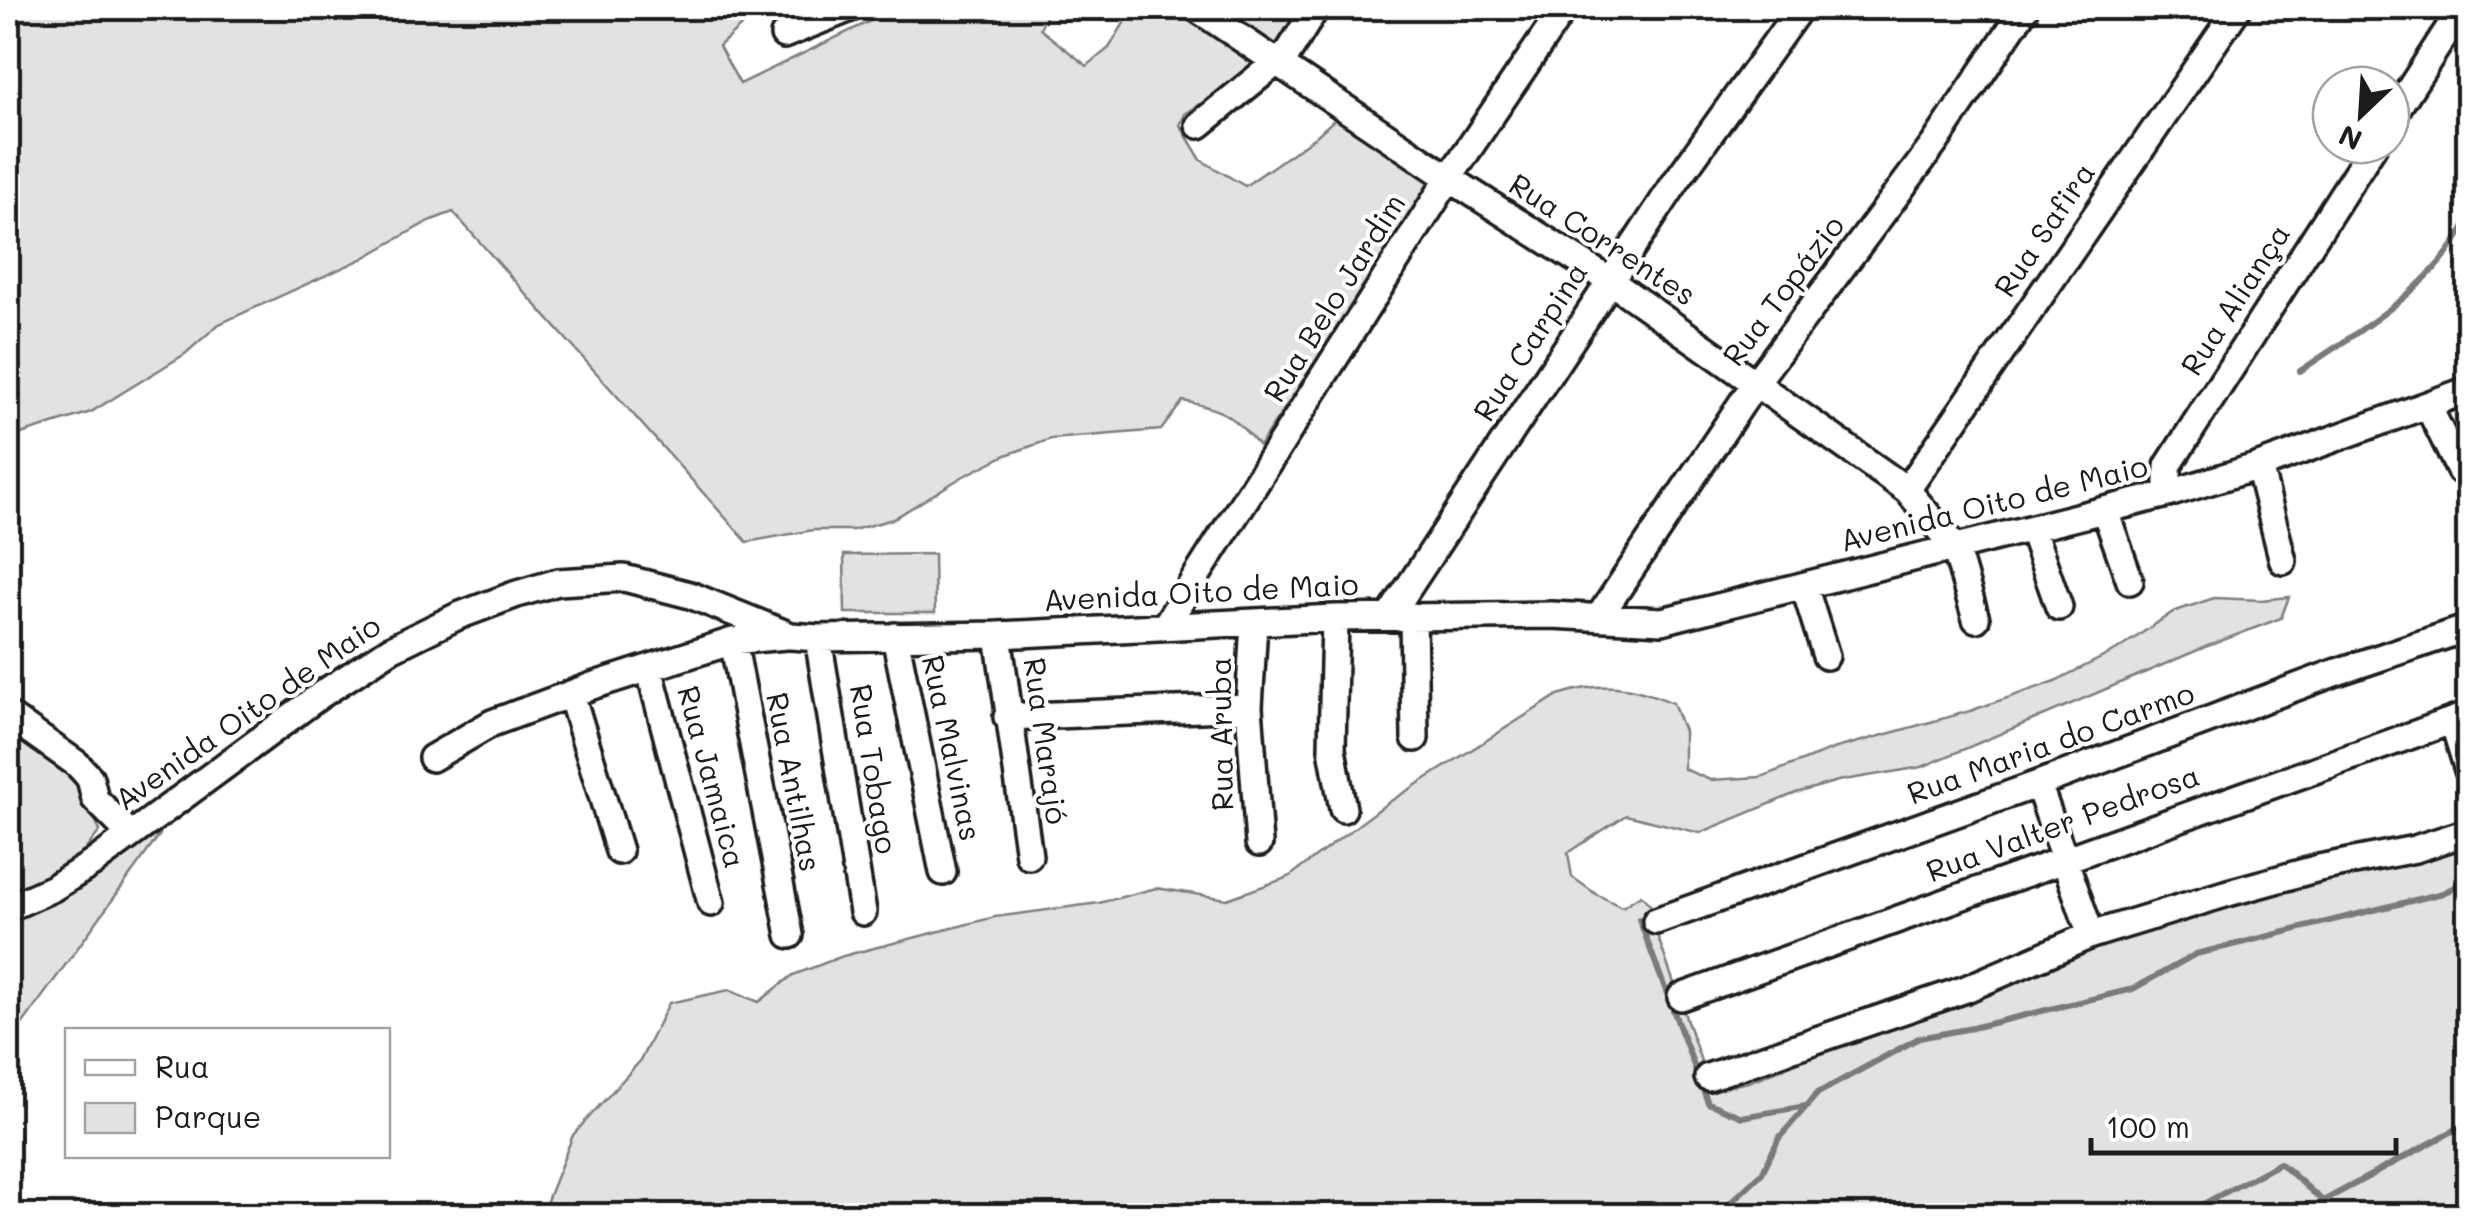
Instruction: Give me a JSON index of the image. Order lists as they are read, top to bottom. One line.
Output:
{"streets":{"street":["Rua Safira","Rua Correntes","Rua Topázio","Rua Belo Jardim","Rua Aliança","Rua Carpina","Avenida Oito de Maio","Rua Aruba","Rua Marajó","Rua Maria do Carmo","Rua Malvinas","Rua Tobago","Rua Jamaica","Rua Antilhas","Rua Valter Pedrosa"]},"crossings":[["Rua Safira","Rua Correntes"],["Rua Correntes","Rua Topázio"],["Rua Correntes","Rua Belo Jardim"],["Rua Correntes","Rua Carpina"],["Rua Correntes","Avenida Oito de Maio"],["Rua Topázio","Avenida Oito de Maio"],["Rua Belo Jardim","Avenida Oito de Maio"],["Rua Aliança","Avenida Oito de Maio"],["Rua Carpina","Avenida Oito de Maio"],["Avenida Oito de Maio","Rua Aruba"],["Avenida Oito de Maio","Rua Marajó"],["Avenida Oito de Maio","Rua Malvinas"],["Avenida Oito de Maio","Rua Tobago"]],"legend":["Rua","Parque"],"scale_bar":"100 m","north":"bottom left"}
